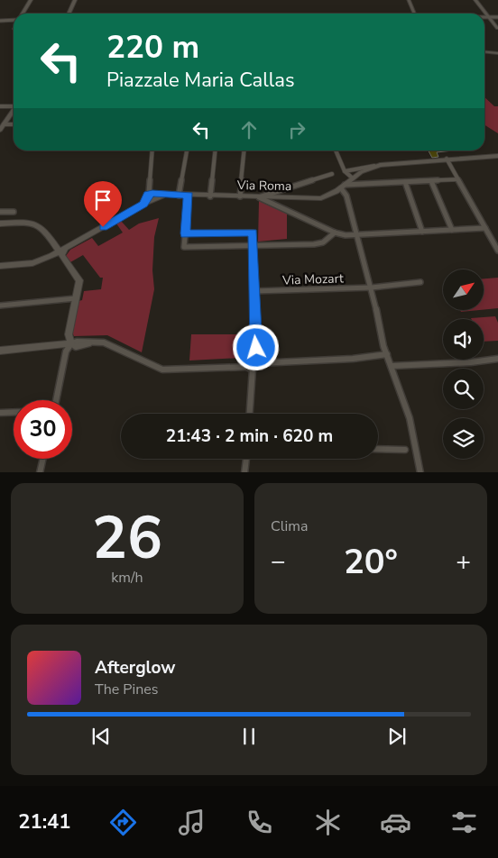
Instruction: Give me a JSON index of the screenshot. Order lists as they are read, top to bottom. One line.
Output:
{"streets":{"street":["Via Roma","Via Mozart"]},"north":"top right","page":{"turn":["220 m","Piazzale Maria Callas"],"limit":"30","trip":"21:43 · 2 min · 620 m","tile":[["26","km/h"],"Clima"],"heat":["−","20°","+"],"song":["Afterglow","The Pines"],"tabs":"21:41"}}
